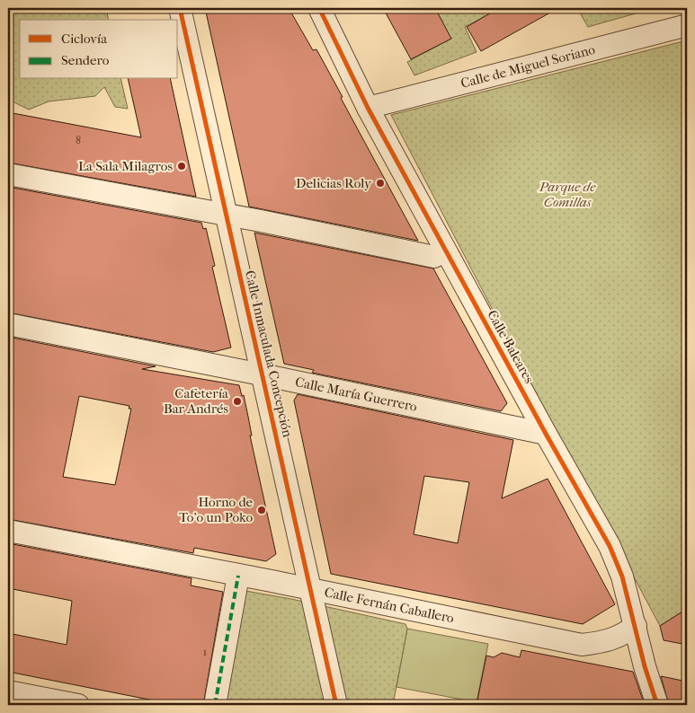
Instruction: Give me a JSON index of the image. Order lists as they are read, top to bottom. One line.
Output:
{"streets":{"street":["Calle de Miguel Soriano","Calle Baleares","Calle Inmaculada Concepción","Calle María Guerrero","Calle Fernán Caballero"]},"crossings":[["Calle de Miguel Soriano","Calle Baleares"],["Calle Baleares","Calle María Guerrero"],["Calle Baleares","Calle Fernán Caballero"],["Calle Inmaculada Concepción","Calle María Guerrero"],["Calle Inmaculada Concepción","Calle Fernán Caballero"]],"parks":["Parque de Comillas"],"places":["La Sala Milagros","Delicias Roly","Cafetería Bar Andrés","Horno de To'o un Poko"],"house_numbers":["8","1"],"legend":["Ciclovía","Sendero"]}
